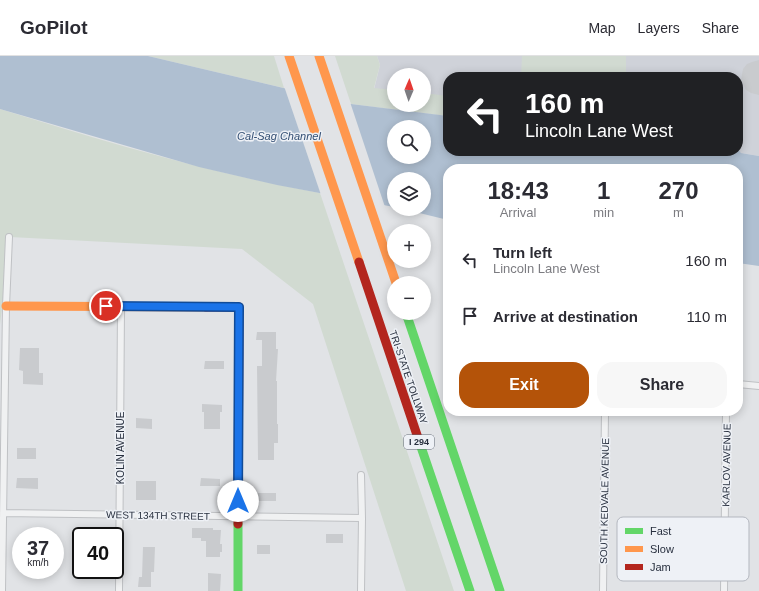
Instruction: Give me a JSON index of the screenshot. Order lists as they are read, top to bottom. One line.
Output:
{"streets":{"main road":["TRI-STATE TOLLWAY","I 294"],"street":["KOLIN AVENUE","KARLOV AVENUE","SOUTH KEDVALE AVENUE","WEST 134TH STREET"]},"crossings":[["KOLIN AVENUE","WEST 134TH STREET"]],"water":["Cal-Sag Channel"],"legend":["Fast","Slow","Jam"],"north":"top","page":{"header":"GoPilot","nav":["Map","Layers","Share"],"map_buttons":["+","−"],"turn":["160 m","Lincoln Lane West"],"eta":["18:43","Arrival","1","min","270","m"],"list":[{"name":"Turn left","note":"Lincoln Lane West","value":"160 m"},{"name":"Arrive at destination","value":"110 m"}],"buttons":["Exit","Share"],"speed":"37 km/h","limit":"40"}}
